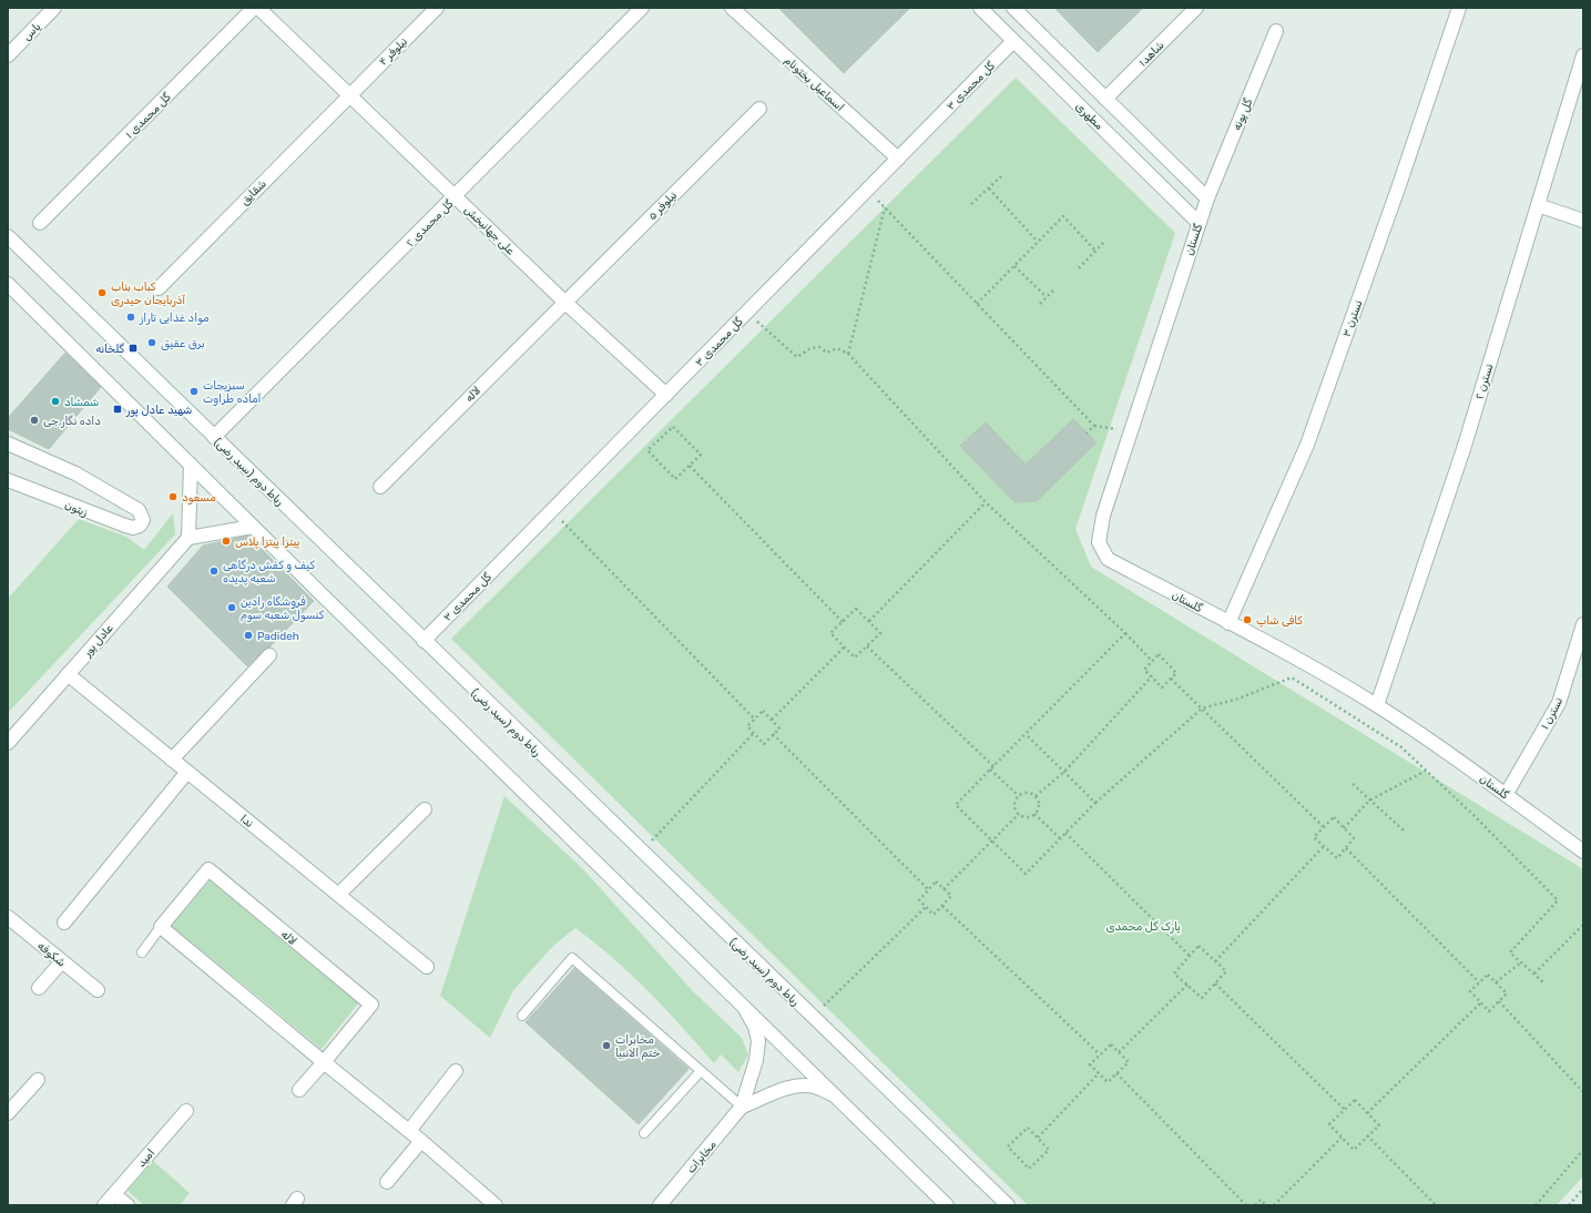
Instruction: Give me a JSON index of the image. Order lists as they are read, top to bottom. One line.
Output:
{"streets":{"street":["یاس","نیلوفر ۴","شاهد۱","اسماعیل بختونام","گل محمدی ۳","گل پونه","گل محمدی ۱","مطهری","شقایق","نیلوفر ۵","گل محمدی ۲","علی جهانبخش","گلستان","نسترن ۳","نسترن ۲","لاله","رباط دوم (سید رضی)","زیتون","عادل پور","نسترن ۱","ندا","شکوفه","مخابرات","امید"]},"crossings":[["نیلوفر ۴","شقایق"],["نیلوفر ۴","علی جهانبخش"],["شاهد۱","مطهری"],["اسماعیل بختونام","گل محمدی ۳"],["گل محمدی ۳","مطهری"],["گل محمدی ۳","علی جهانبخش"],["گل محمدی ۳","رباط دوم (سید رضی)"],["گل پونه","مطهری"],["گل پونه","گلستان"],["مطهری","گلستان"],["شقایق","علی جهانبخش"],["نیلوفر ۵","علی جهانبخش"],["نیلوفر ۵","لاله"],["گل محمدی ۲","علی جهانبخش"],["گل محمدی ۲","رباط دوم (سید رضی)"],["علی جهانبخش","لاله"],["گلستان","نسترن ۳"],["گلستان","نسترن ۲"],["گلستان","نسترن ۱"],["عادل پور","ندا"]],"parks":["پارک گل محمدی"],"places":{"other":["کباب بناب آذربایجان حیدری","مواد غذایی تاراز","برق عقیق","سبزیجات آماده طراوت","شمشاد","داده نگار جی","مسعود","پیتزا پیتزا پلاس","کیف و کفش درگاهی شعبه پدیده","فروشگاه رادین کنسول شعبه سوم","کافی شاپ","Padideh","مخابرات ختم الانبیا"],"transit":["گلخانه","شهید عادل پور"]}}
